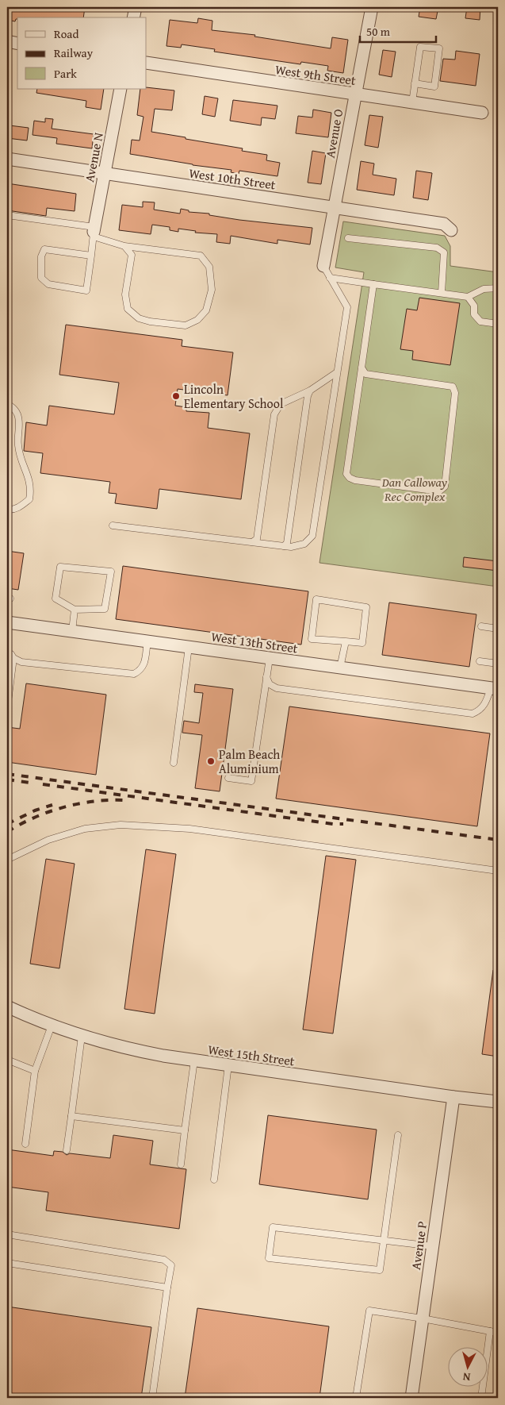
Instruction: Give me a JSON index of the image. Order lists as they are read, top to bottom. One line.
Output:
{"streets":{"street":["West 9th Street","Avenue O","Avenue N","West 10th Street","West 13th Street","West 15th Street","Avenue P"]},"crossings":[["West 9th Street","Avenue O"],["Avenue O","West 10th Street"],["Avenue N","West 10th Street"],["West 15th Street","Avenue P"]],"parks":["Dan Calloway Rec Complex"],"places":["Lincoln Elementary School","Palm Beach Aluminium"],"legend":["Road","Railway","Park"],"scale_bar":"50 m","north":"bottom"}
